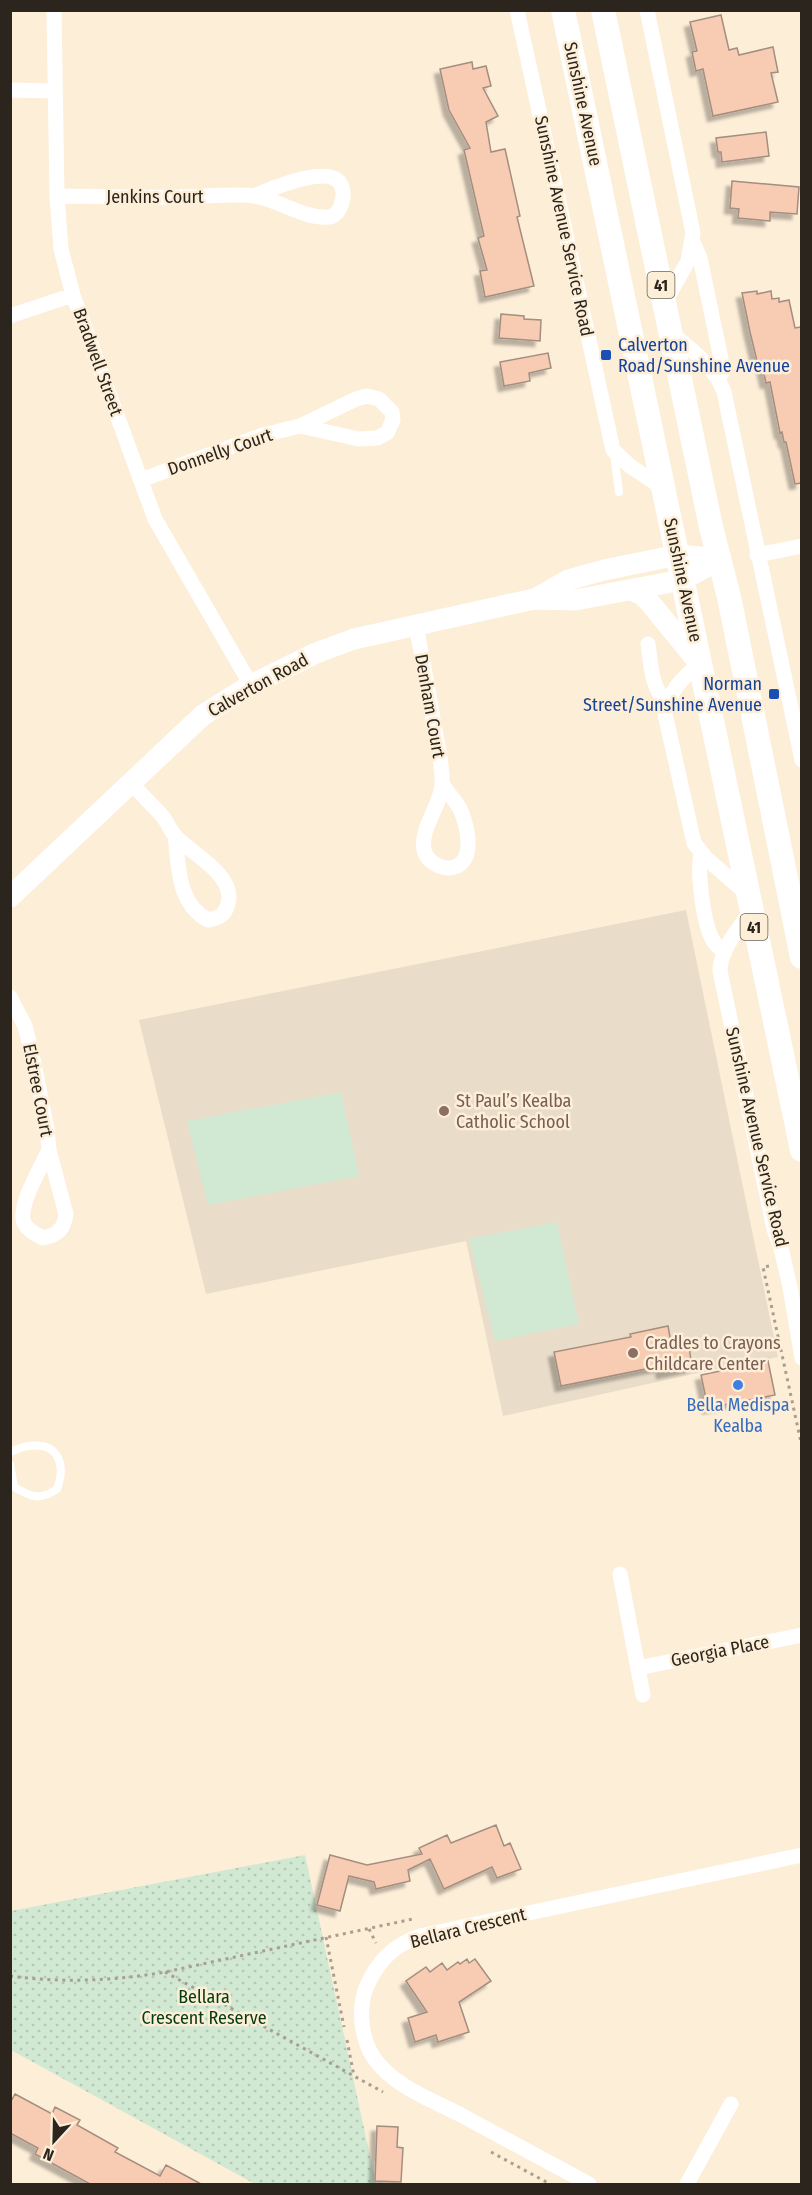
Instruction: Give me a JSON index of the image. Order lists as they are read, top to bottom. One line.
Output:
{"streets":{"main road":["Sunshine Avenue","41"],"street":["Jenkins Court","Sunshine Avenue Service Road","Bradwell Street","Donnelly Court","Calverton Road","Denham Court","Elstree Court","Georgia Place","Bellara Crescent"]},"crossings":[["Sunshine Avenue","Sunshine Avenue Service Road"],["Sunshine Avenue","Calverton Road"],["Jenkins Court","Bradwell Street"],["41","Calverton Road"],["Bradwell Street","Donnelly Court"],["Bradwell Street","Calverton Road"],["Calverton Road","Denham Court"]],"parks":["Bellara Crescent Reserve"],"places":{"transit":["Calverton Road/Sunshine Avenue","Norman Street/Sunshine Avenue"],"other":["St Paul’s Kealba Catholic School","Cradles to Crayons Childcare Center","Bella Medispa Kealba"]},"north":"bottom"}
